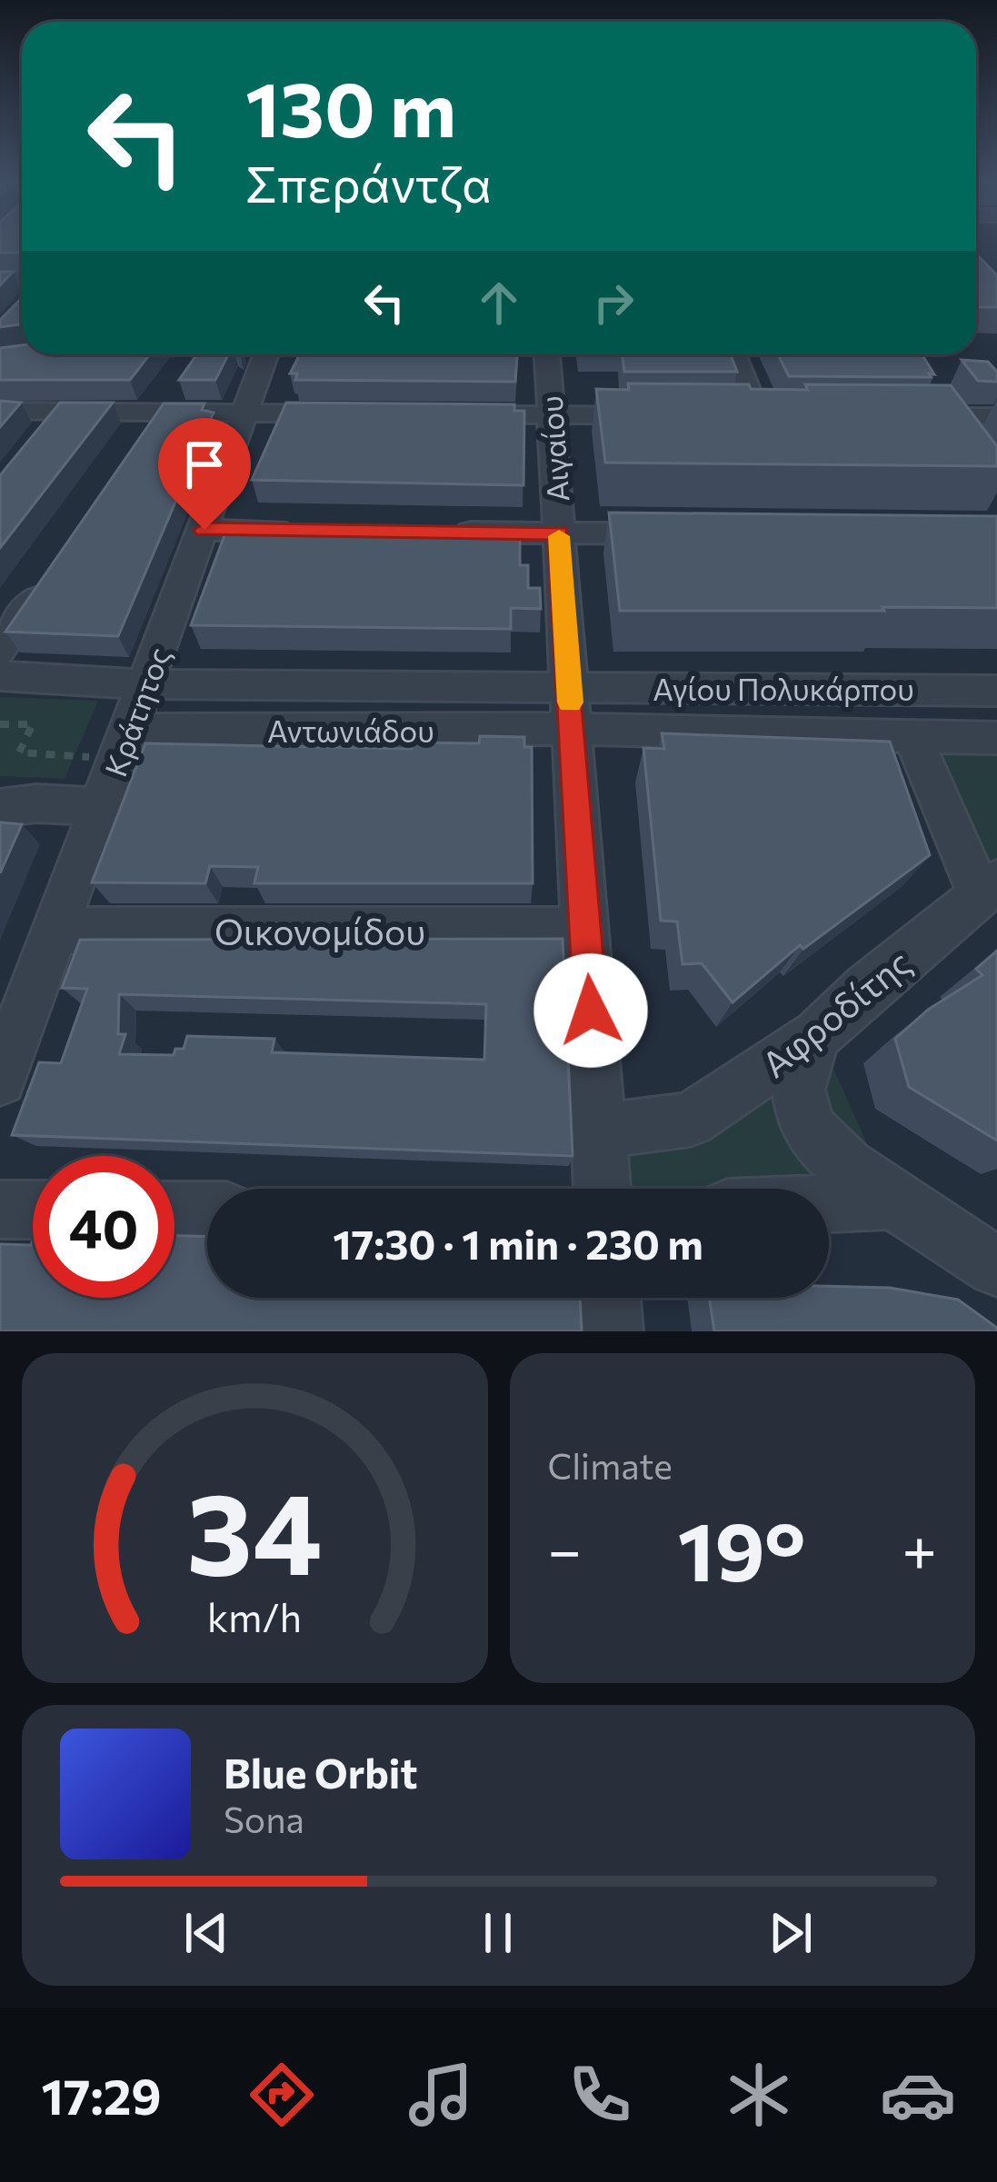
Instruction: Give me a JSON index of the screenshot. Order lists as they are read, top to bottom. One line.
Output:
{"streets":{"street":["Αιγαίου","Αγίου Πολυκάρπου","Κράτητος","Αντωνιάδου","Οικονομίδου","Αφροδίτης"]},"crossings":[["Αιγαίου","Αγίου Πολυκάρπου"],["Αιγαίου","Αντωνιάδου"],["Αιγαίου","Οικονομίδου"],["Αιγαίου","Αφροδίτης"],["Αγίου Πολυκάρπου","Αντωνιάδου"],["Κράτητος","Αντωνιάδου"],["Κράτητος","Οικονομίδου"]],"page":{"turn":["130 m","Σπεράντζα"],"limit":"40","trip":"17:30 · 1 min · 230 m","tile":"Climate","heat":["−","19°","+"],"song":["Blue Orbit","Sona"],"tabs":"17:29","gauge":["34","km/h"]}}
